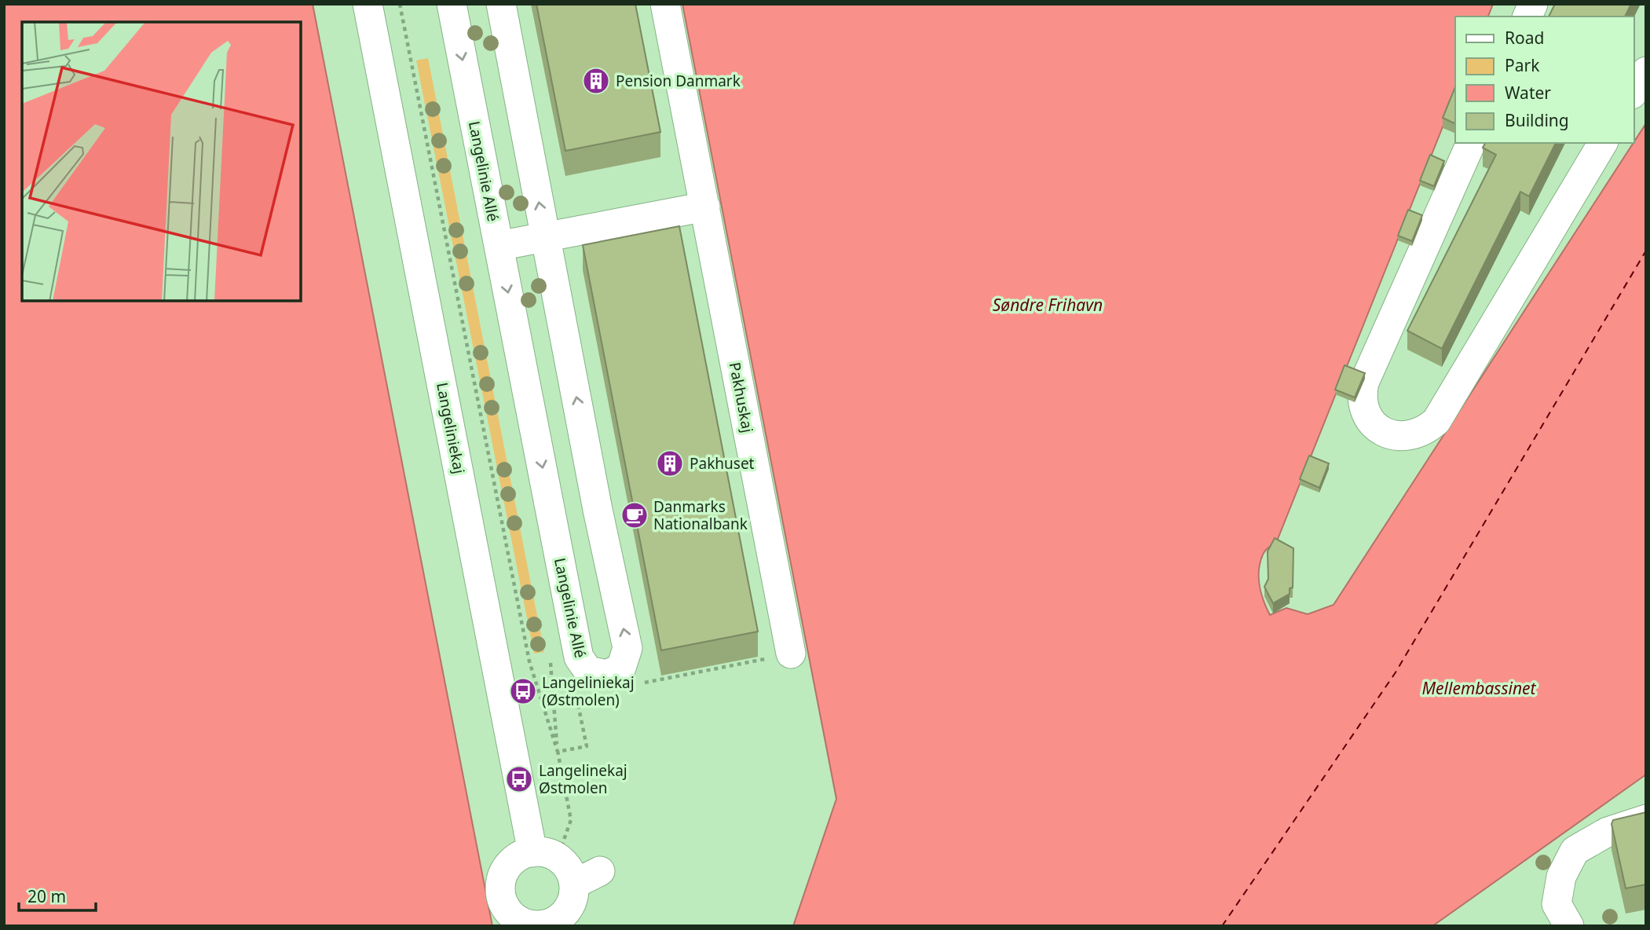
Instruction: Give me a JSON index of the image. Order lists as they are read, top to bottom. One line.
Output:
{"streets":{"street":["Langelinie Allé","Pakhuskaj","Langeliniekaj"]},"water":["Søndre Frihavn","Mellembassinet"],"places":{"building":["Pension Danmark","Pakhuset"],"cafe":["Danmarks Nationalbank"],"bus stop":["Langeliniekaj (Østmolen)","Langelinekaj Østmolen"]},"legend":["Road","Park","Water","Building"],"scale_bar":"20 m"}
